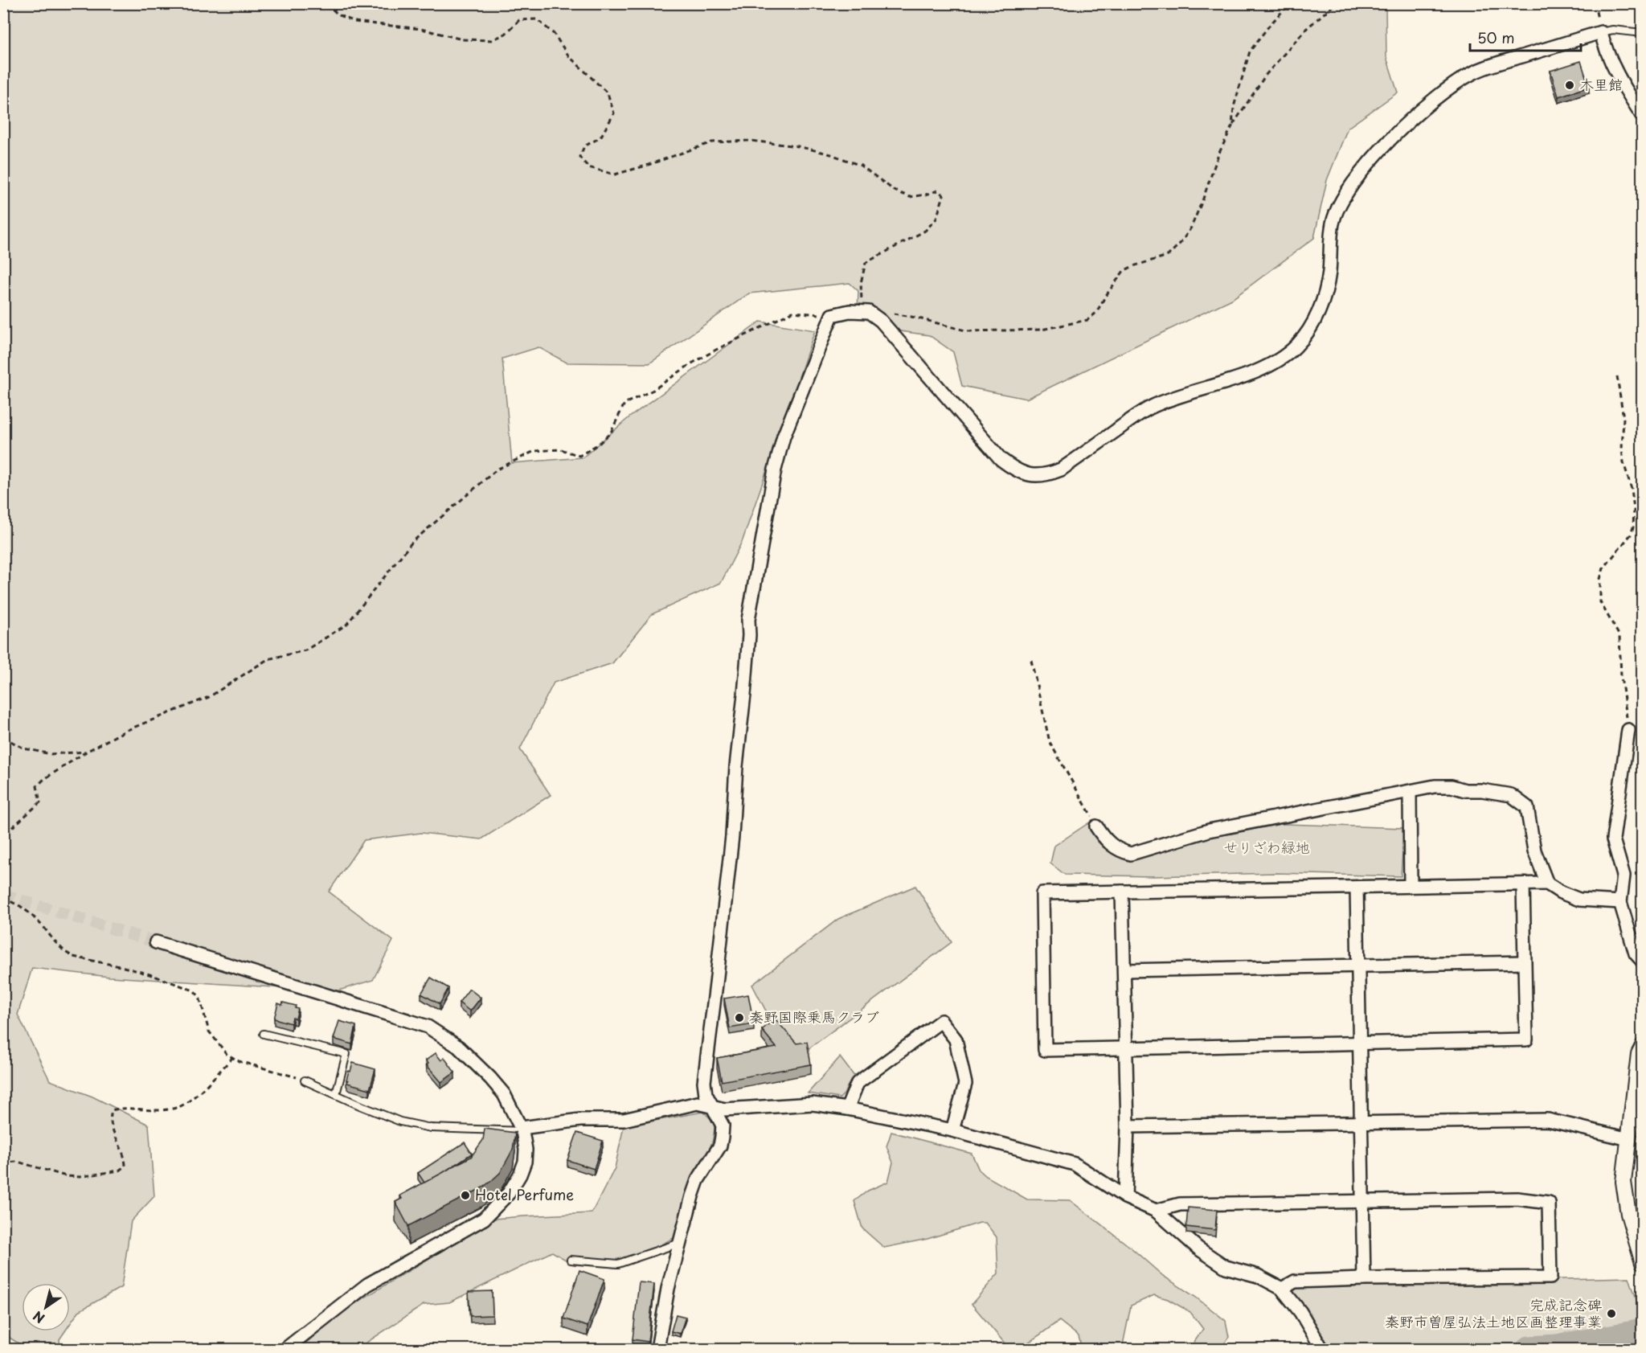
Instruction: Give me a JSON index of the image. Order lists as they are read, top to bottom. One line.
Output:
{"parks":["せりざわ緑地"],"places":["木里館","秦野国際乗馬クラブ","Hotel Perfume","完成記念碑 秦野市曽屋弘法土地区画整理事業"],"scale_bar":"50 m","north":"bottom left"}
